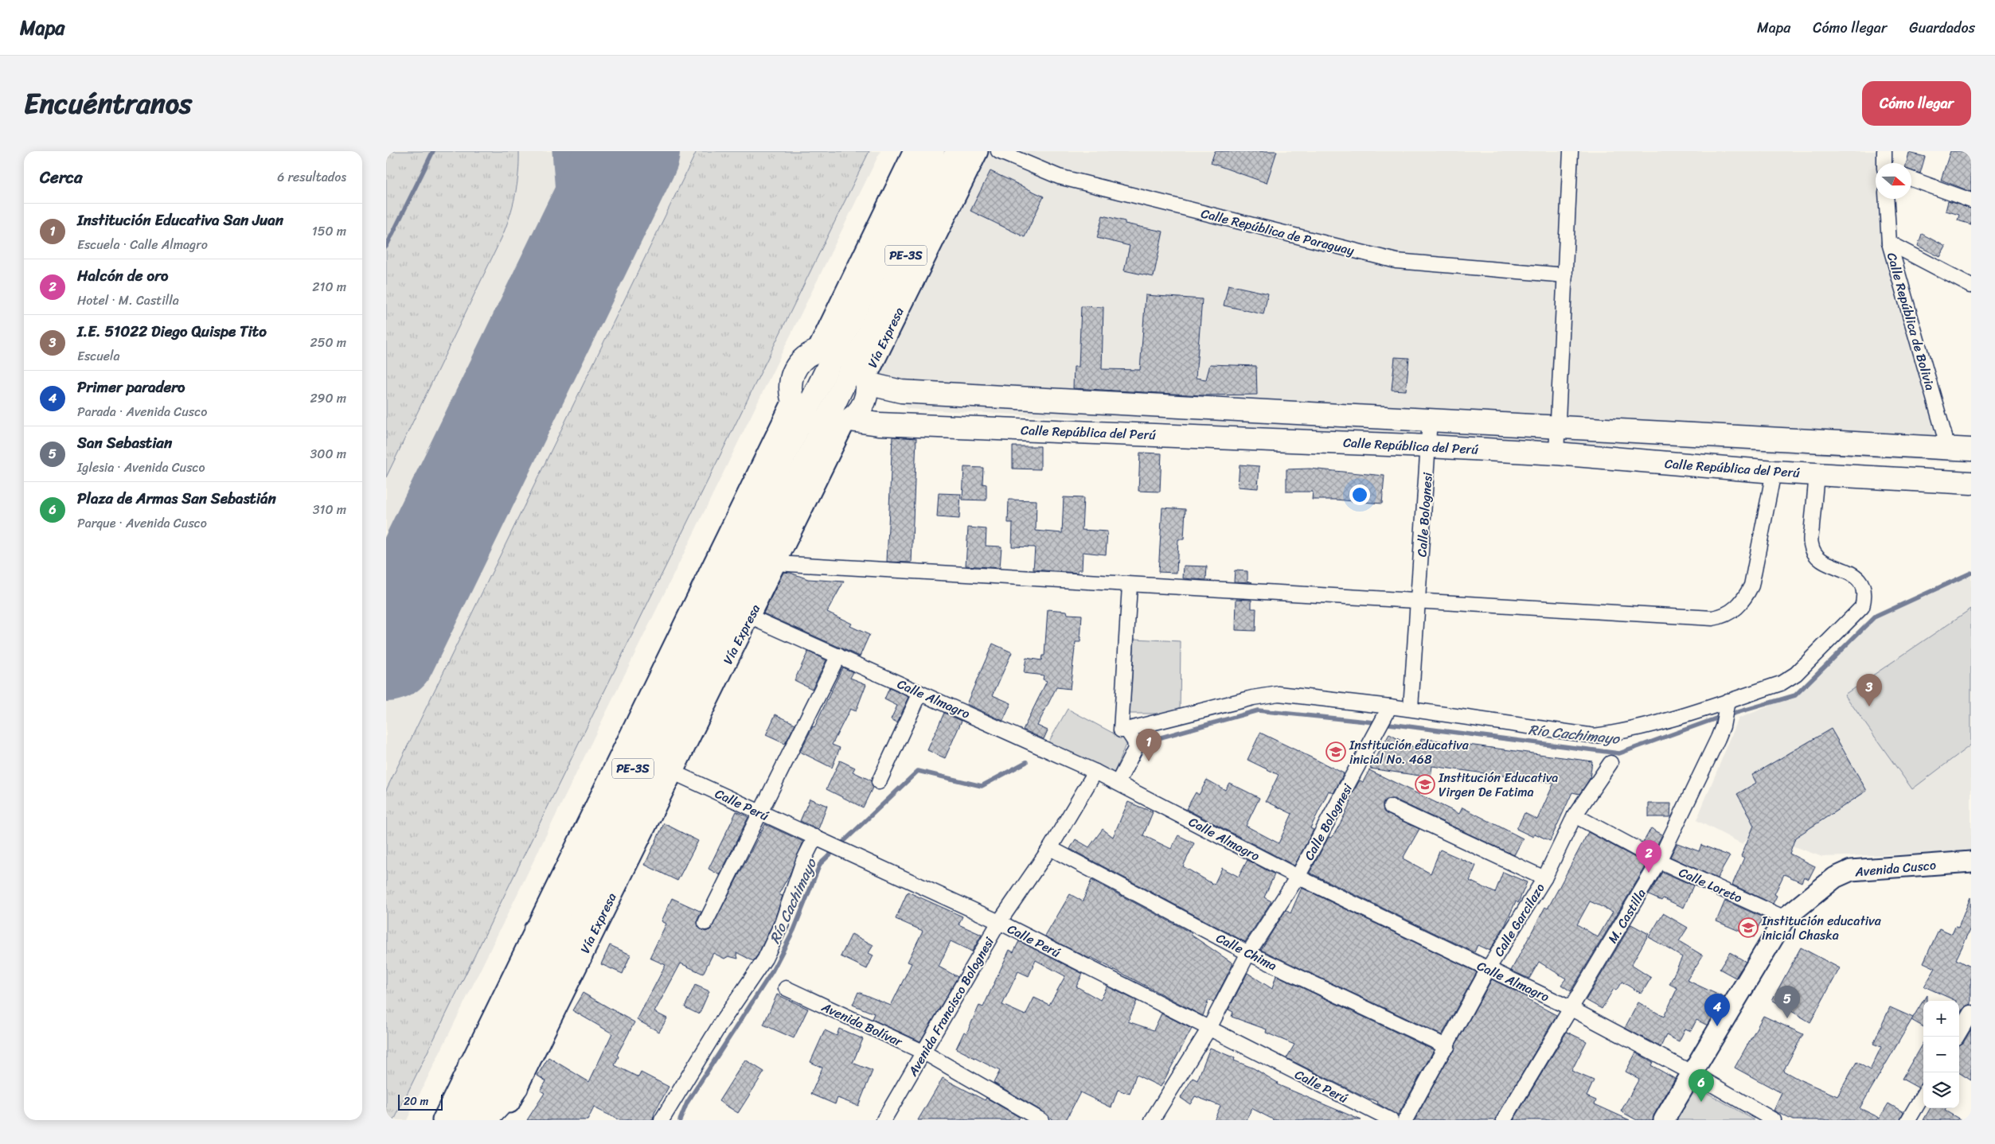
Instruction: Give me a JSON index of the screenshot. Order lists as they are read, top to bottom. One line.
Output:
{"streets":{"main road":["PE-3S","Vía Expresa","Calle República del Perú","Avenida Cusco"],"street":["Calle República de Paraguay","Calle República de Bolivia","Calle Bolognesi","Calle Almagro","Calle Perú","Calle Loreto","M. Castilla","Calle Garcilazo","Calle Chima","Avenida Francisco Bolognesi","Avenida Bolívar"]},"crossings":[["Calle República de Bolivia","Calle República del Perú"],["Vía Expresa","Calle República del Perú"],["Vía Expresa","Calle Almagro"],["Vía Expresa","Calle Perú"],["Calle República del Perú","Calle Bolognesi"],["Calle Bolognesi","Calle Almagro"],["Calle Bolognesi","Calle Perú"],["Calle Bolognesi","Calle Chima"],["Calle Almagro","Avenida Cusco"],["Calle Almagro","M. Castilla"],["Calle Almagro","Calle Garcilazo"],["Calle Almagro","Avenida Francisco Bolognesi"],["Calle Perú","Avenida Francisco Bolognesi"],["Avenida Cusco","Calle Loreto"],["Calle Loreto","M. Castilla"],["Calle Loreto","Calle Garcilazo"],["Calle Garcilazo","Calle Chima"],["Calle Chima","Avenida Francisco Bolognesi"],["Avenida Francisco Bolognesi","Avenida Bolívar"]],"water":["Río Cachimayo"],"places":{"school or university":["Institución educativa inicial No. 468","Institución Educativa Virgen De Fatima","Institución educativa inicial Chaska"]},"scale_bar":"20 m","north":"right","page":{"header":"Mapa","nav":["Mapa","Cómo llegar","Guardados"],"title":"Encuéntranos","buttons":"Cómo llegar","heading":["Cerca","6 resultados"],"list":[{"mark":"1","name":"Institución Educativa San Juan","note":"Escuela · Calle Almagro","value":"150 m"},{"mark":"2","name":"Halcón de oro","note":"Hotel · M. Castilla","value":"210 m"},{"mark":"3","name":"I.E. 51022 Diego Quispe Tito","note":"Escuela","value":"250 m"},{"mark":"4","name":"Primer paradero","note":"Parada · Avenida Cusco","value":"290 m"},{"mark":"5","name":"San Sebastian","note":"Iglesia · Avenida Cusco","value":"300 m"},{"mark":"6","name":"Plaza de Armas San Sebastián","note":"Parque · Avenida Cusco","value":"310 m"}],"pins":["3","1","2","5","4","6"],"map_buttons":["+","−"],"scale":"20 m"}}
